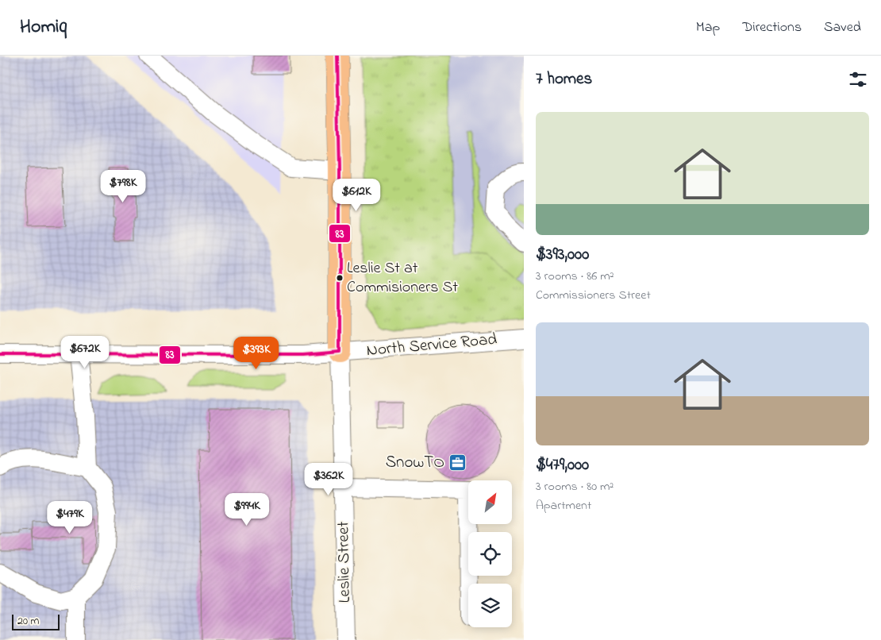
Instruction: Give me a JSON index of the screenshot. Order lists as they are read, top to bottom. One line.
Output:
{"streets":{"main road":["Leslie Street"],"street":["North Service Road"]},"crossings":[["North Service Road","Leslie Street"]],"places":{"other":["Leslie St at Commisioners St"],"office":["SnowTO"]},"lines":["transit line 83"],"scale_bar":"20 m","north":"top right","page":{"header":"Homiq","nav":["Map","Directions","Saved"],"heading":"7 homes","list":[{"name":"$393,000","note":"3 rooms · 86 m² · Commissioners Street"},{"name":"$479,000","note":"3 rooms · 80 m² · Apartment"}],"price":["$798K","$612K","$672K","$393K","$362K","$994K","$479K"],"scale":"20 m"}}
